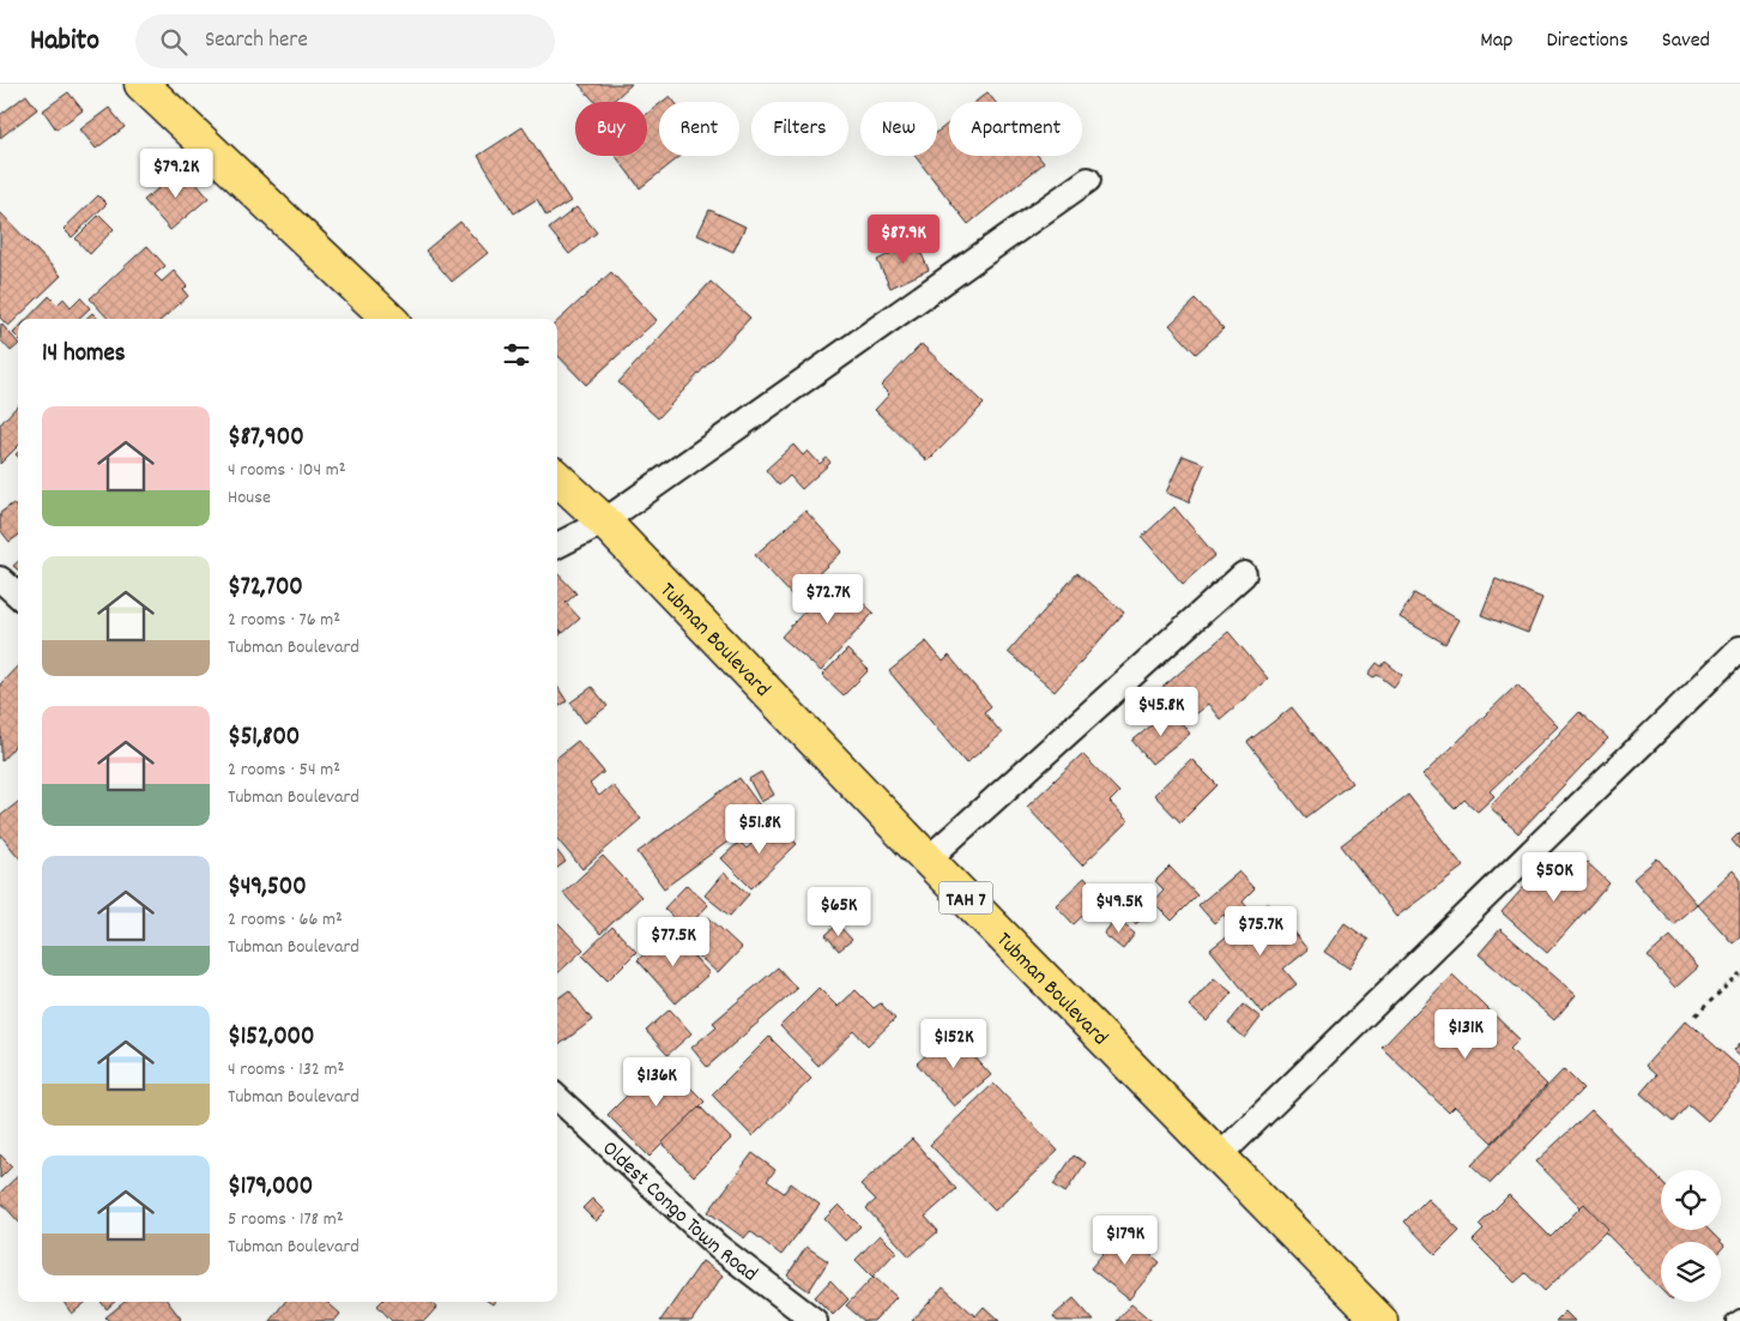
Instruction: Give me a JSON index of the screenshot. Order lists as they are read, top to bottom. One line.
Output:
{"streets":{"highway":["Tubman Boulevard","TAH 7"],"street":["Oldest Congo Town Road"]},"page":{"header":"Habito","search":"Search here","nav":["Map","Directions","Saved"],"chip":["Buy","Rent","Filters","New","Apartment"],"price":["$79.2K","$87.9K","$72.7K","$45.8K","$51.8K","$50K","$49.5K","$65K","$75.7K","$77.5K","$131K","$152K","$136K","$179K"],"heading":"14 homes","list":[{"name":"$87,900","note":"4 rooms · 104 m² · House"},{"name":"$72,700","note":"2 rooms · 76 m² · Tubman Boulevard"},{"name":"$51,800","note":"2 rooms · 54 m² · Tubman Boulevard"},{"name":"$49,500","note":"2 rooms · 66 m² · Tubman Boulevard"},{"name":"$152,000","note":"4 rooms · 132 m² · Tubman Boulevard"},{"name":"$179,000","note":"5 rooms · 178 m² · Tubman Boulevard"}]}}
